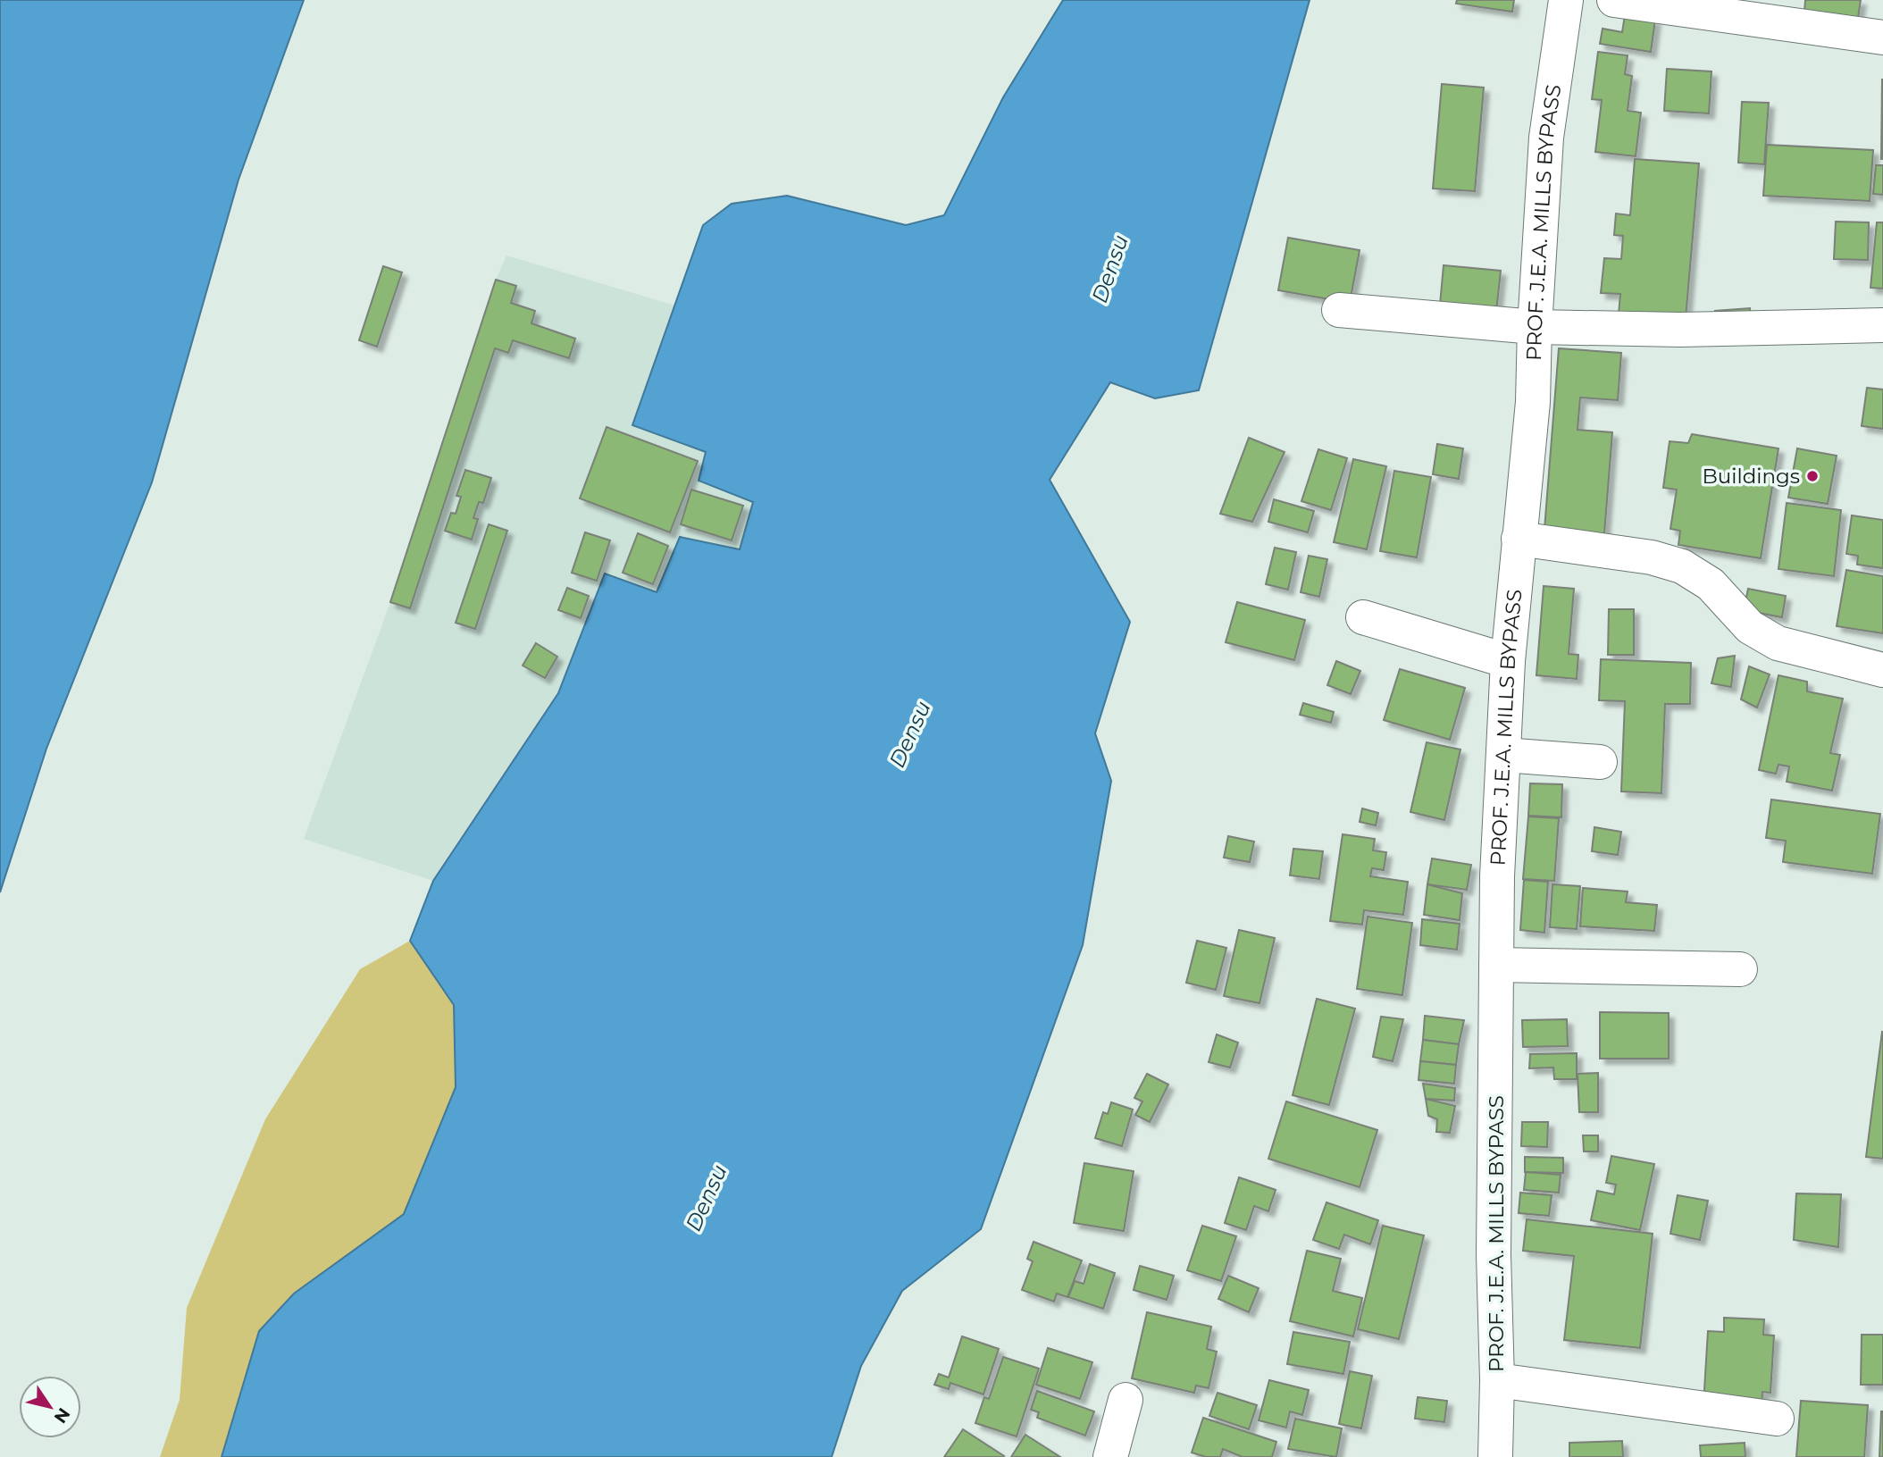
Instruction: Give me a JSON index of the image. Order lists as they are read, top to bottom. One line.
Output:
{"streets":{"street":["PROF. J.E.A. MILLS BYPASS"]},"water":["Densu"],"places":["Buildings"],"north":"bottom right"}
